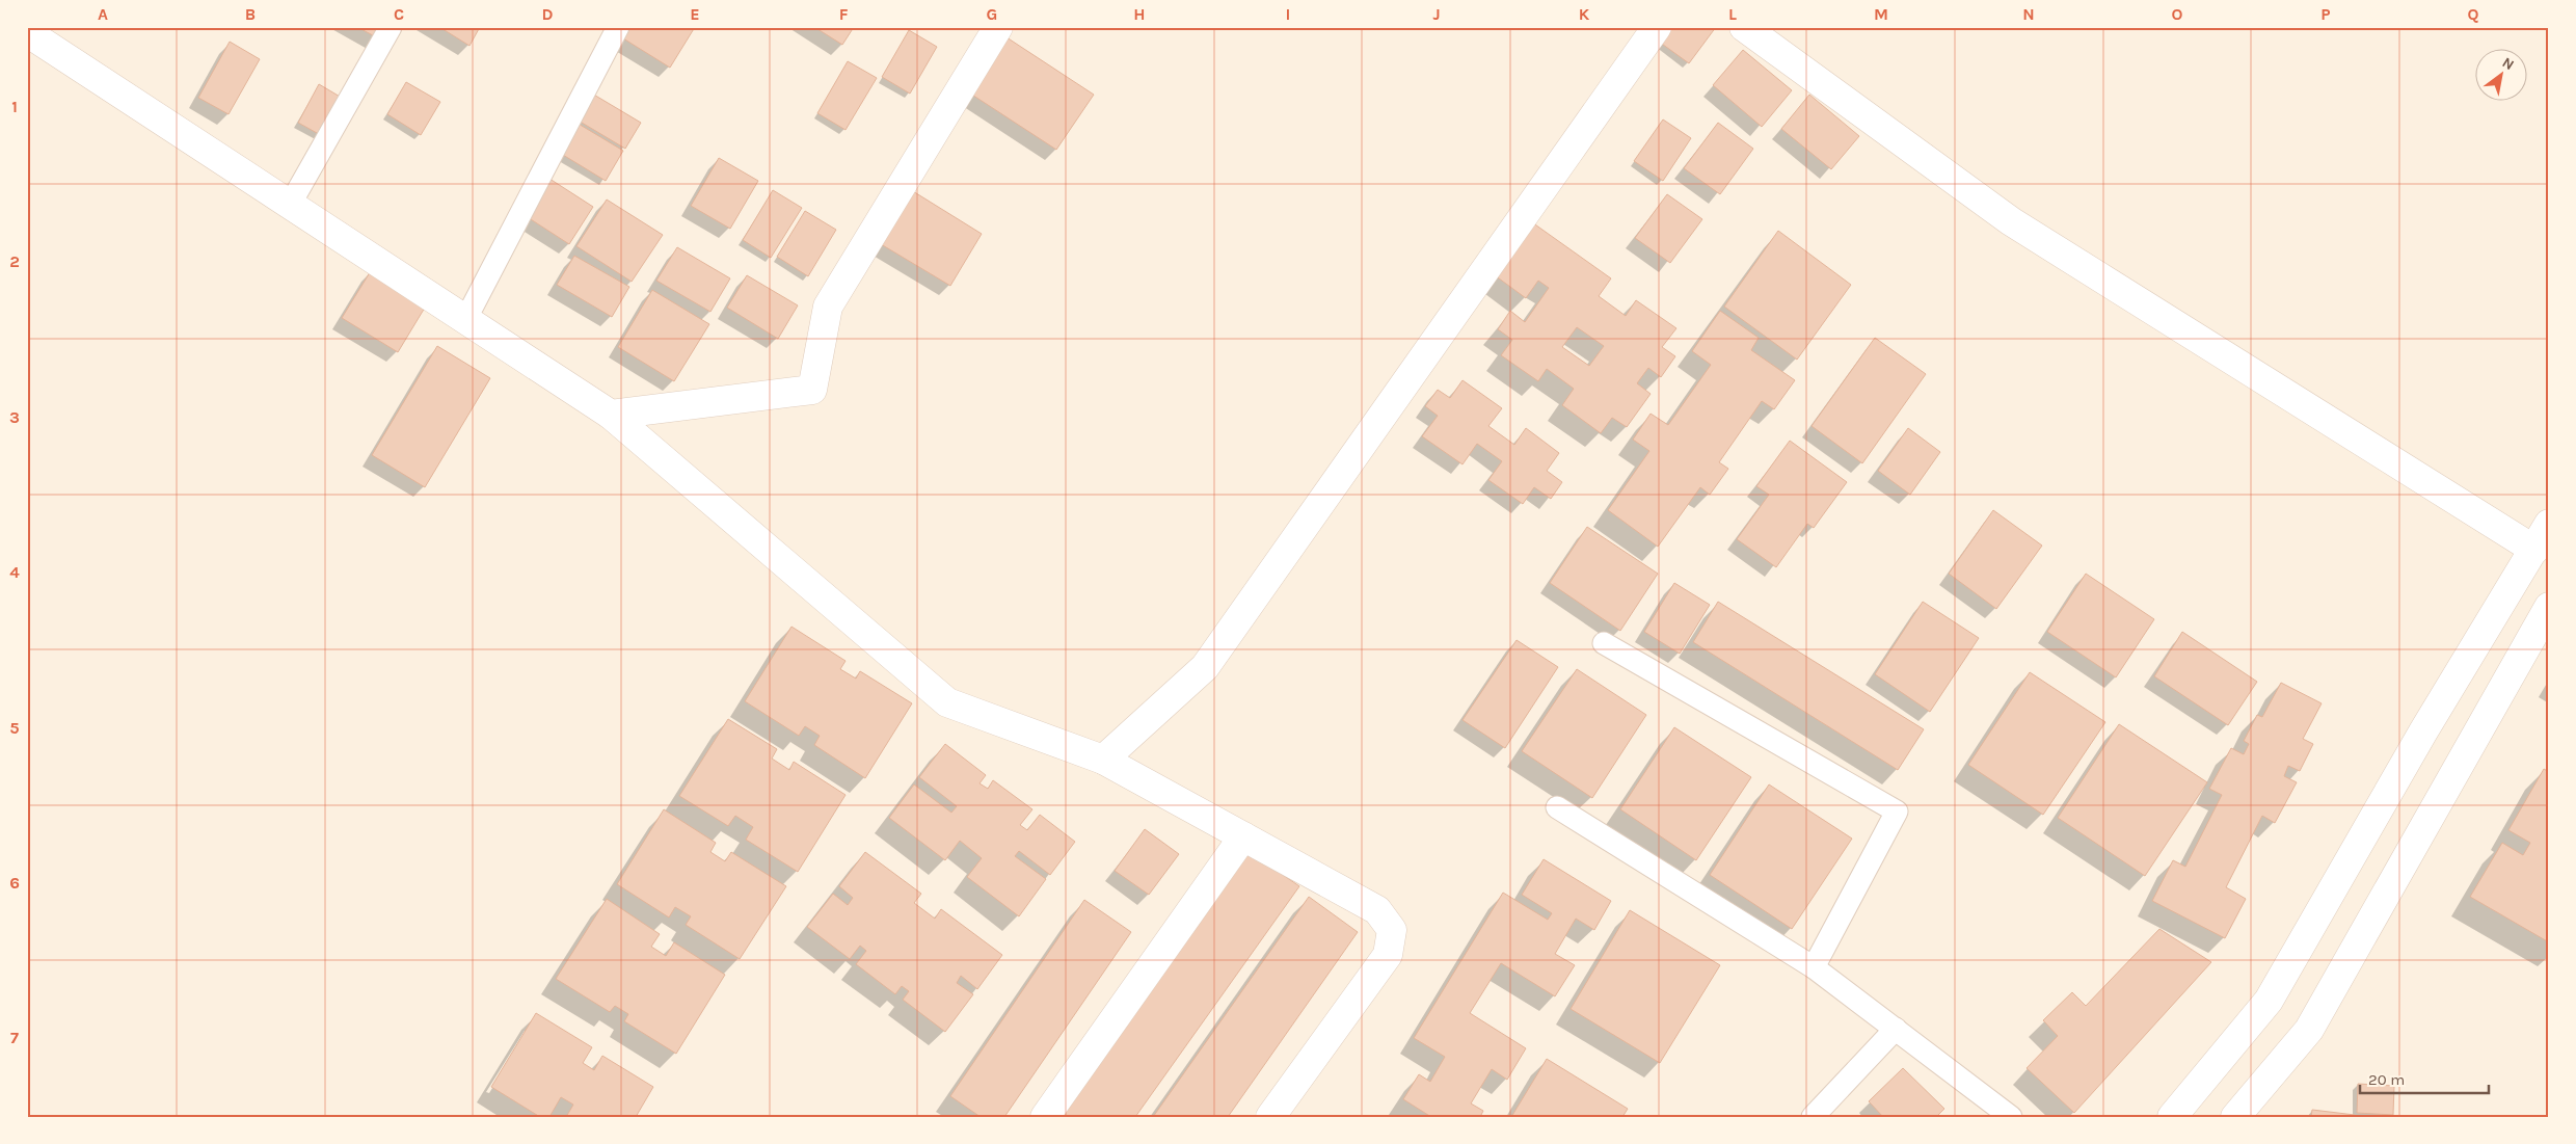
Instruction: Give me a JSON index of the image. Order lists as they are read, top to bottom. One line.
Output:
{"scale_bar":"20 m","north":"top right","grid":{"columns":["A","B","C","D","E","F","G","H","I","J","K","L","M","N","O","P","Q"],"rows":["1","2","3","4","5","6","7"]}}
